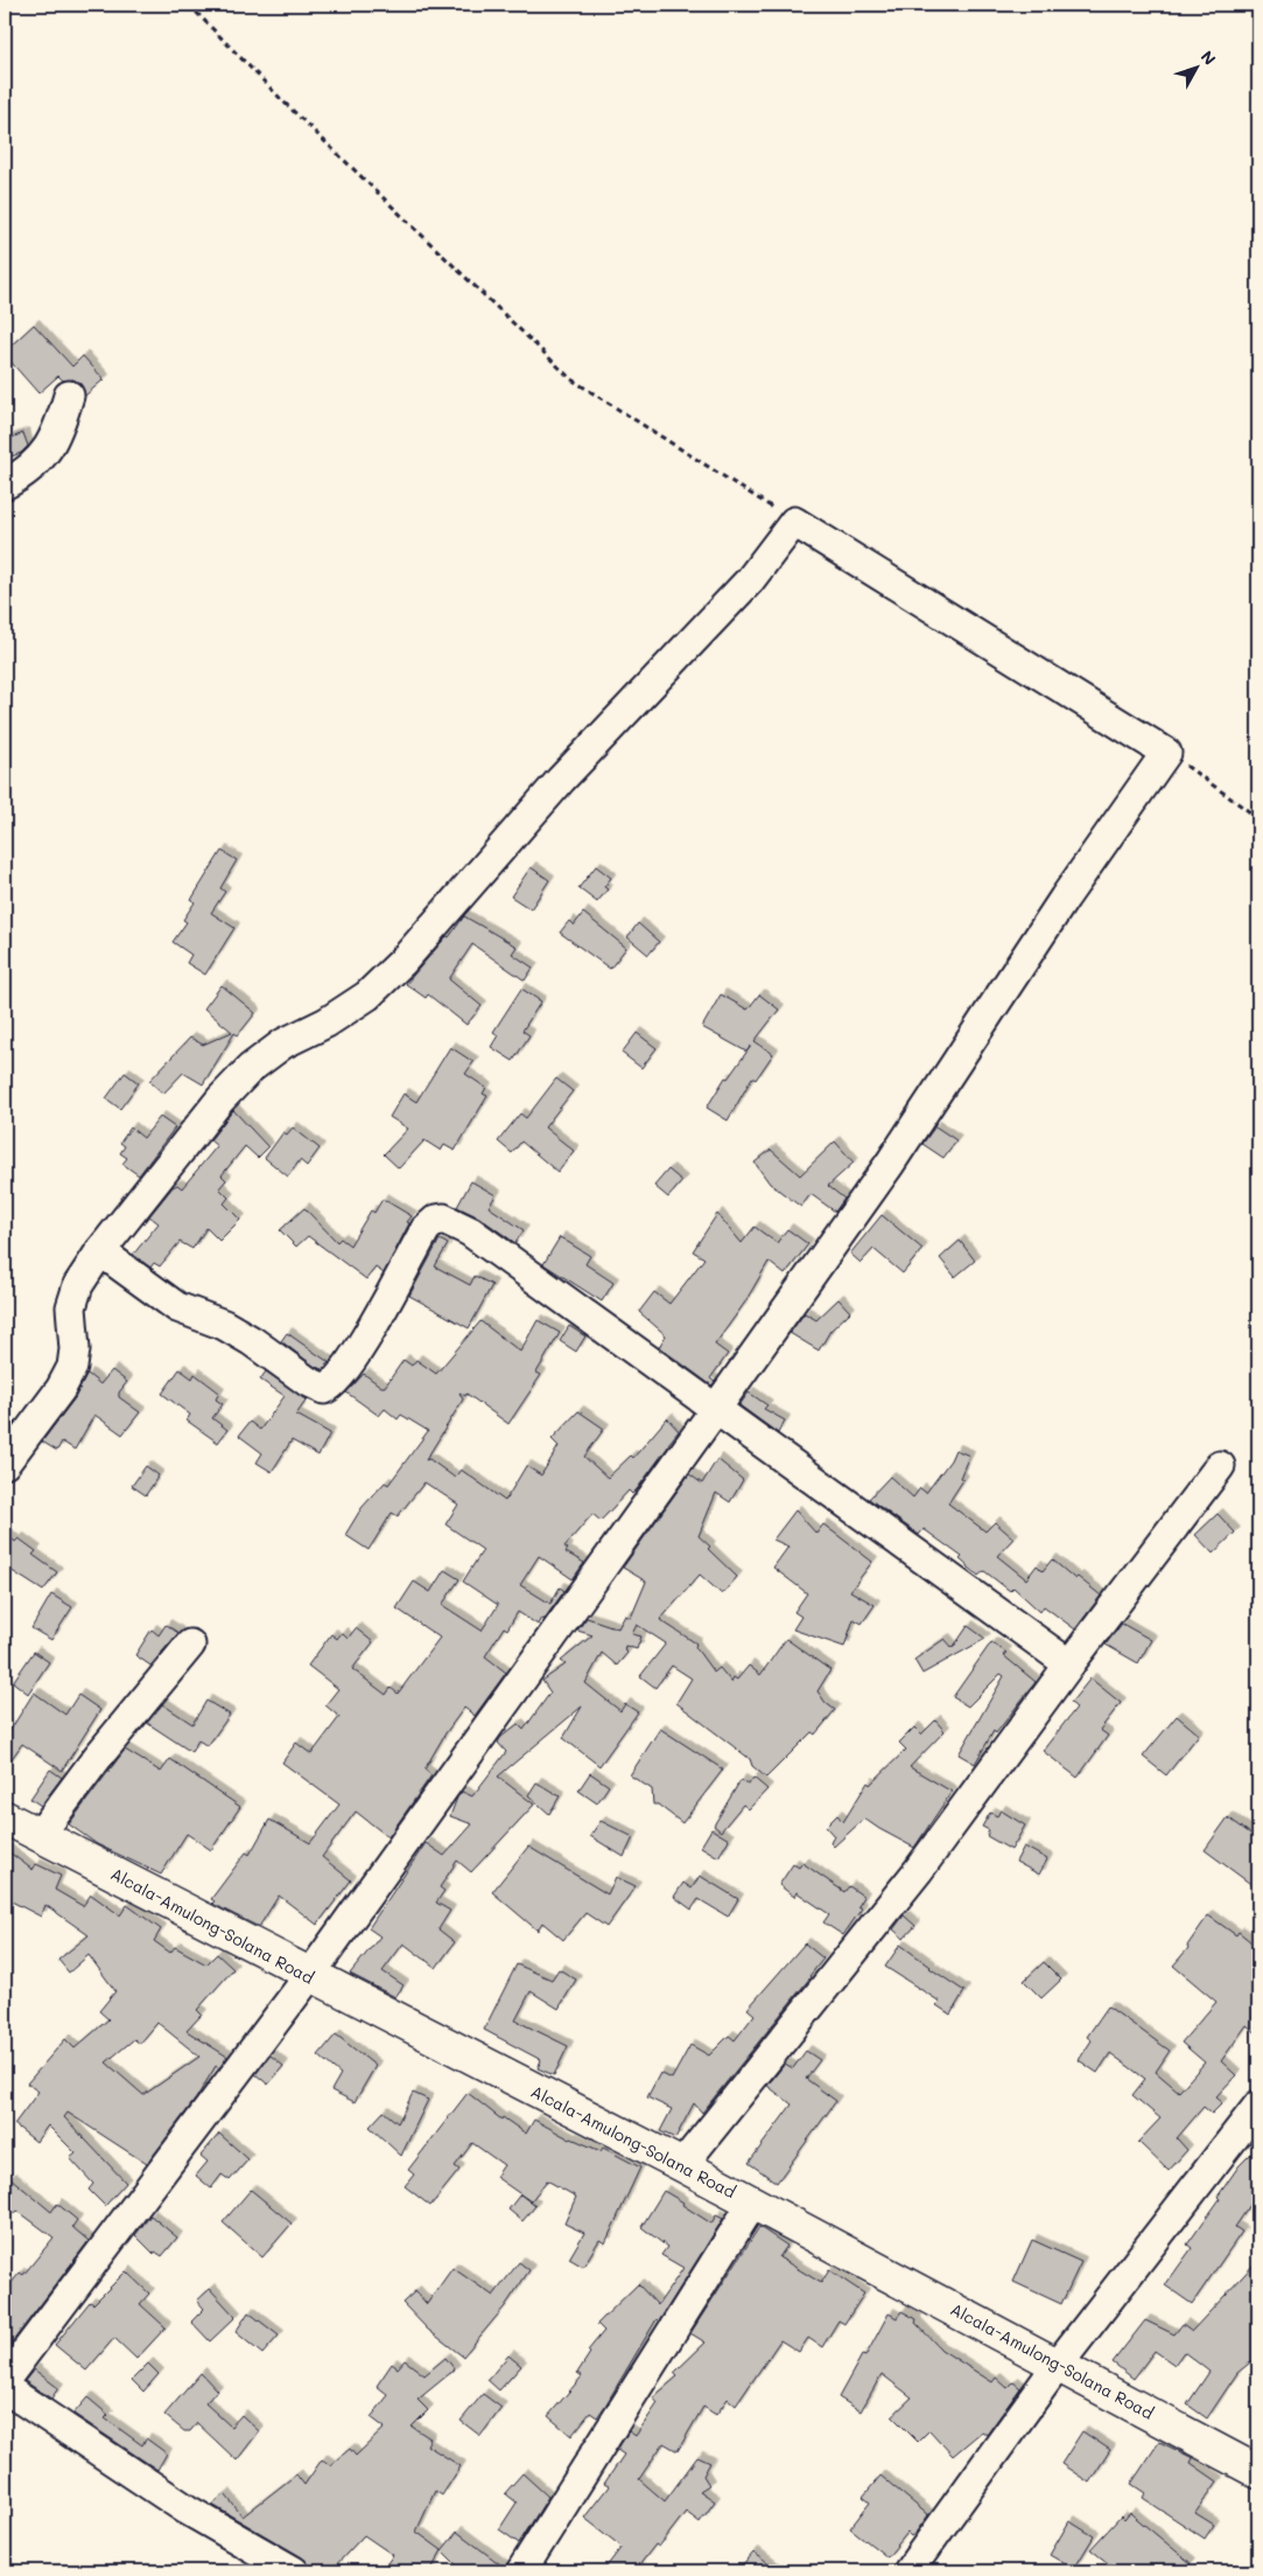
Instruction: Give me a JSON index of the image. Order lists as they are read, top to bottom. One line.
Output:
{"streets":{"main road":["Alcala-Amulong-Solana Road"]},"north":"top right"}
